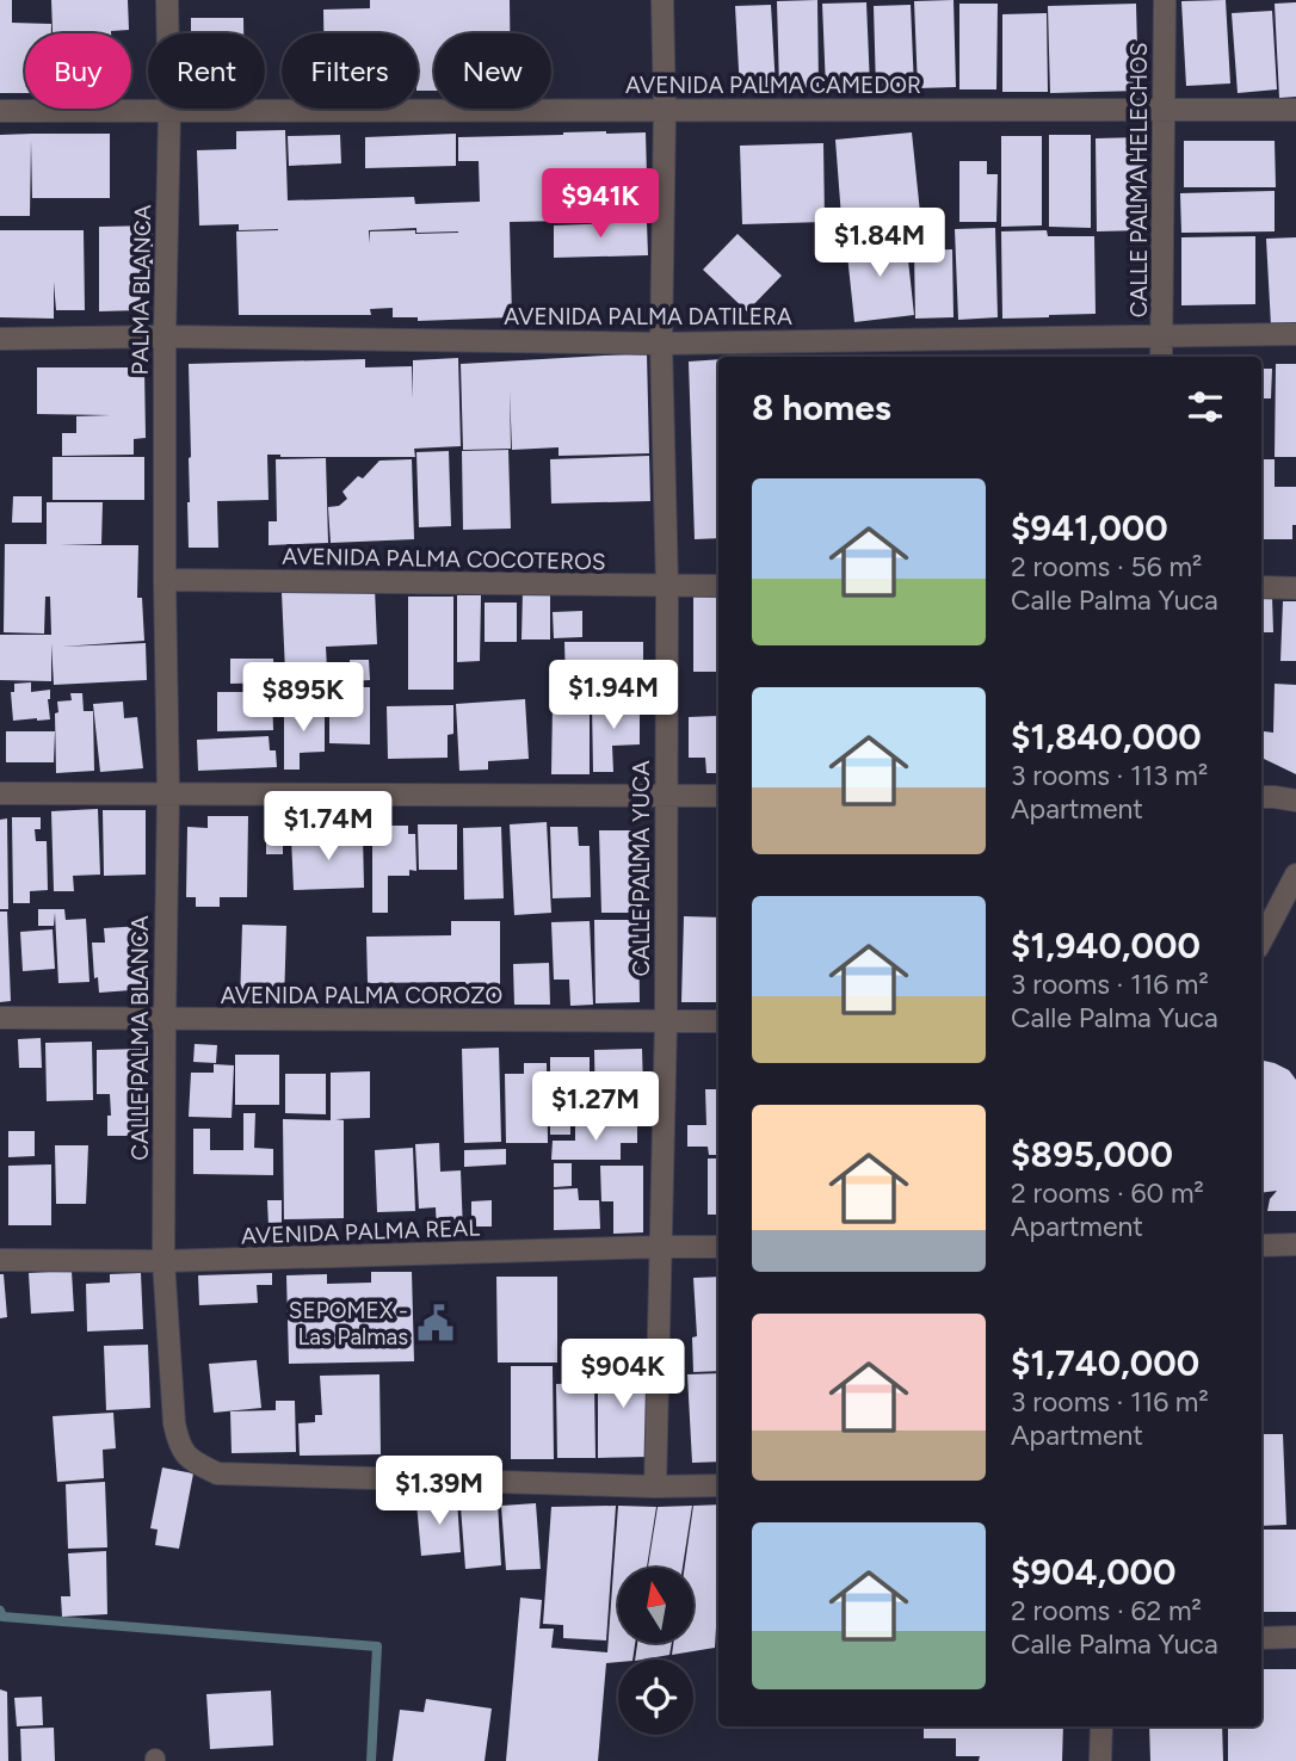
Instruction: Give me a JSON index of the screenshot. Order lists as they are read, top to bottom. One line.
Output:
{"streets":{"street":["AVENIDA PALMA CAMEDOR","CALLE PALMA HELECHOS","PALMA BLANCA","AVENIDA PALMA DATILERA","AVENIDA PALMA COCOTEROS","CALLE PALMA YUCA","AVENIDA PALMA COROZO","CALLE PALMA BLANCA","AVENIDA PALMA REAL"]},"crossings":[["AVENIDA PALMA CAMEDOR","CALLE PALMA HELECHOS"],["AVENIDA PALMA CAMEDOR","PALMA BLANCA"],["AVENIDA PALMA CAMEDOR","CALLE PALMA YUCA"],["CALLE PALMA HELECHOS","AVENIDA PALMA DATILERA"],["PALMA BLANCA","AVENIDA PALMA DATILERA"],["PALMA BLANCA","AVENIDA PALMA COCOTEROS"],["PALMA BLANCA","CALLE PALMA BLANCA"],["AVENIDA PALMA DATILERA","CALLE PALMA YUCA"],["AVENIDA PALMA COCOTEROS","CALLE PALMA YUCA"],["AVENIDA PALMA COCOTEROS","CALLE PALMA BLANCA"],["CALLE PALMA YUCA","AVENIDA PALMA COROZO"],["CALLE PALMA YUCA","CALLE PALMA BLANCA"],["CALLE PALMA YUCA","AVENIDA PALMA REAL"],["AVENIDA PALMA COROZO","CALLE PALMA BLANCA"],["CALLE PALMA BLANCA","AVENIDA PALMA REAL"]],"places":{"public building":["SEPOMEX - Las Palmas"]},"north":"top","page":{"chip":["Buy","Rent","Filters","New"],"price":["$941K","$1.84M","$1.94M","$895K","$1.74M","$1.27M","$904K","$1.39M"],"heading":"8 homes","list":[{"name":"$941,000","note":"2 rooms · 56 m² · Calle Palma Yuca"},{"name":"$1,840,000","note":"3 rooms · 113 m² · Apartment"},{"name":"$1,940,000","note":"3 rooms · 116 m² · Calle Palma Yuca"},{"name":"$895,000","note":"2 rooms · 60 m² · Apartment"},{"name":"$1,740,000","note":"3 rooms · 116 m² · Apartment"},{"name":"$904,000","note":"2 rooms · 62 m² · Calle Palma Yuca"}]}}
